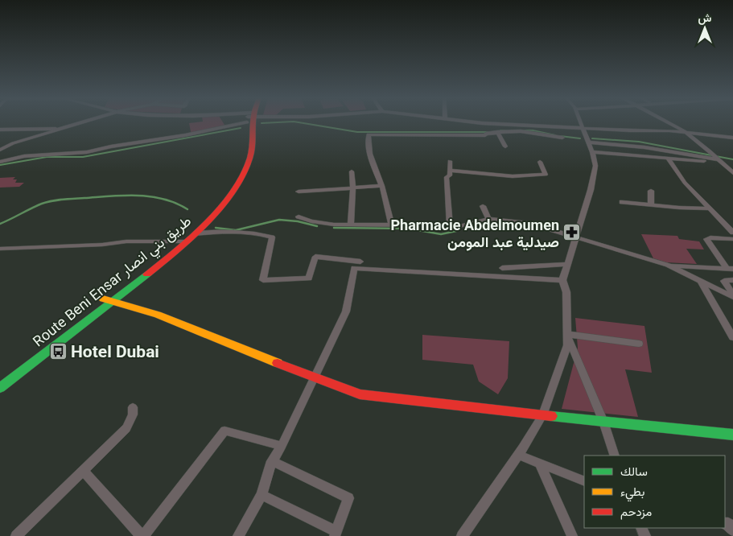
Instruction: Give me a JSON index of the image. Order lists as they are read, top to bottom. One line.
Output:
{"streets":{"main road":["Route Beni Ensar طريق بني انصار"]},"places":{"pharmacy":["Pharmacie Abdelmoumen صيدلية عبد المومن"],"bus stop":["Hotel Dubai"]},"legend":["سالك","بطيء","مزدحم"],"north":"top"}
